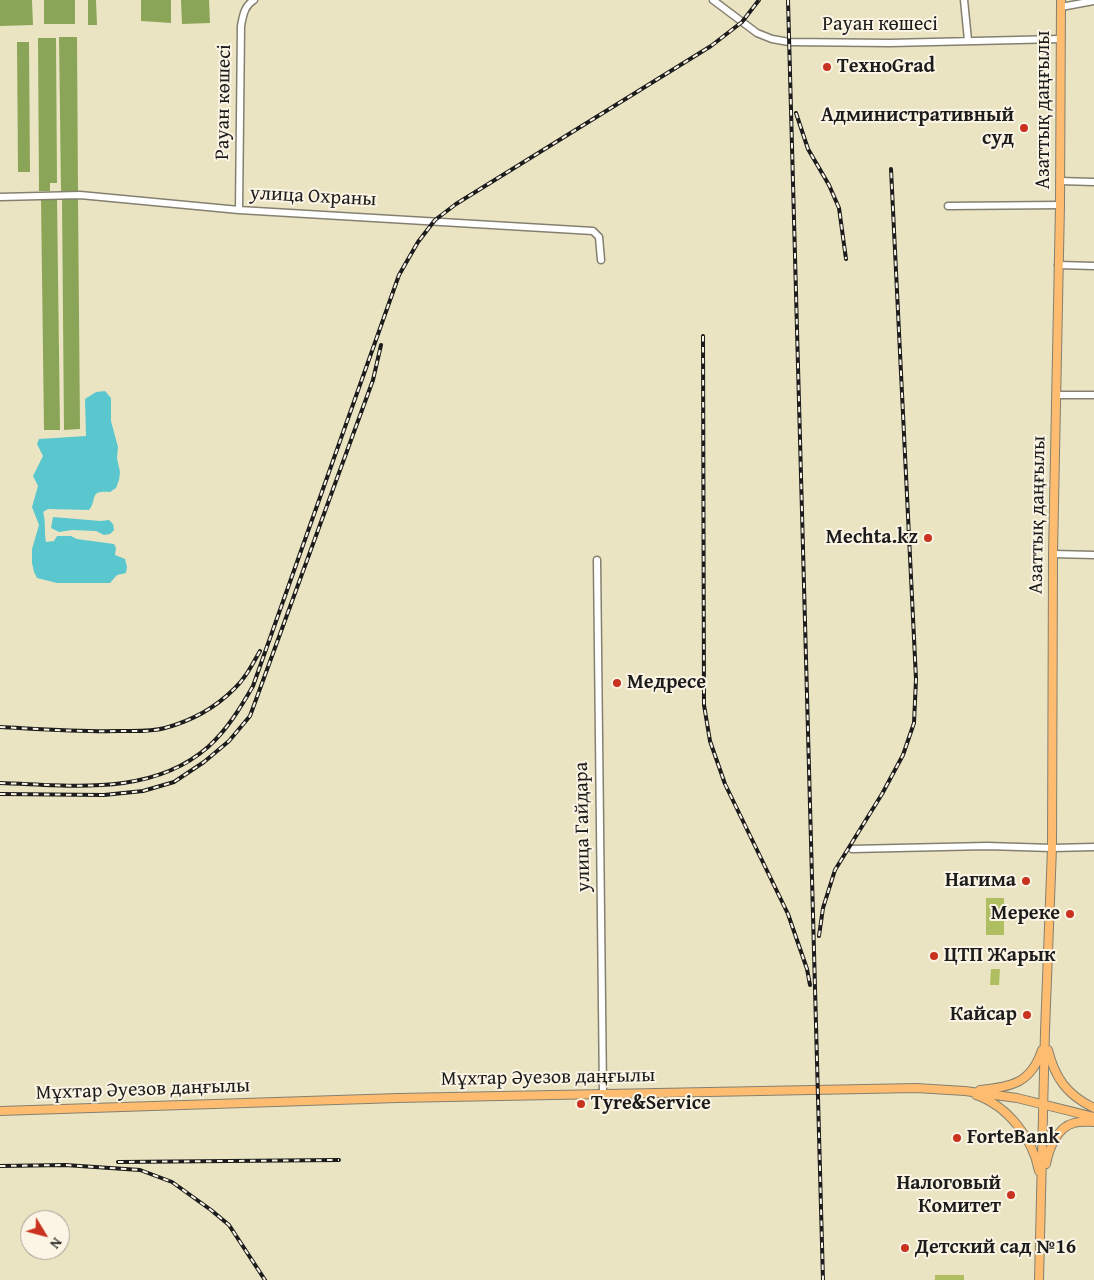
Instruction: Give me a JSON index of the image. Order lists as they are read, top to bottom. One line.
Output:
{"streets":{"main road":["Азаттық даңғылы","Мұхтар Әуезов даңғылы"],"street":["Рауан көшесі","улица Охраны","улица Гайдара"]},"crossings":[["Рауан көшесі","Азаттық даңғылы"],["Рауан көшесі","улица Охраны"],["улица Гайдара","Мұхтар Әуезов даңғылы"]],"places":["ТехноGrad","Административный суд","Mechta.kz","Медресе","Нагима","Мереке","ЦТП Жарык","Кайсар","Tyre&Service","ForteBank","Налоговый Комитет","Детский сад №16"],"north":"bottom right"}
